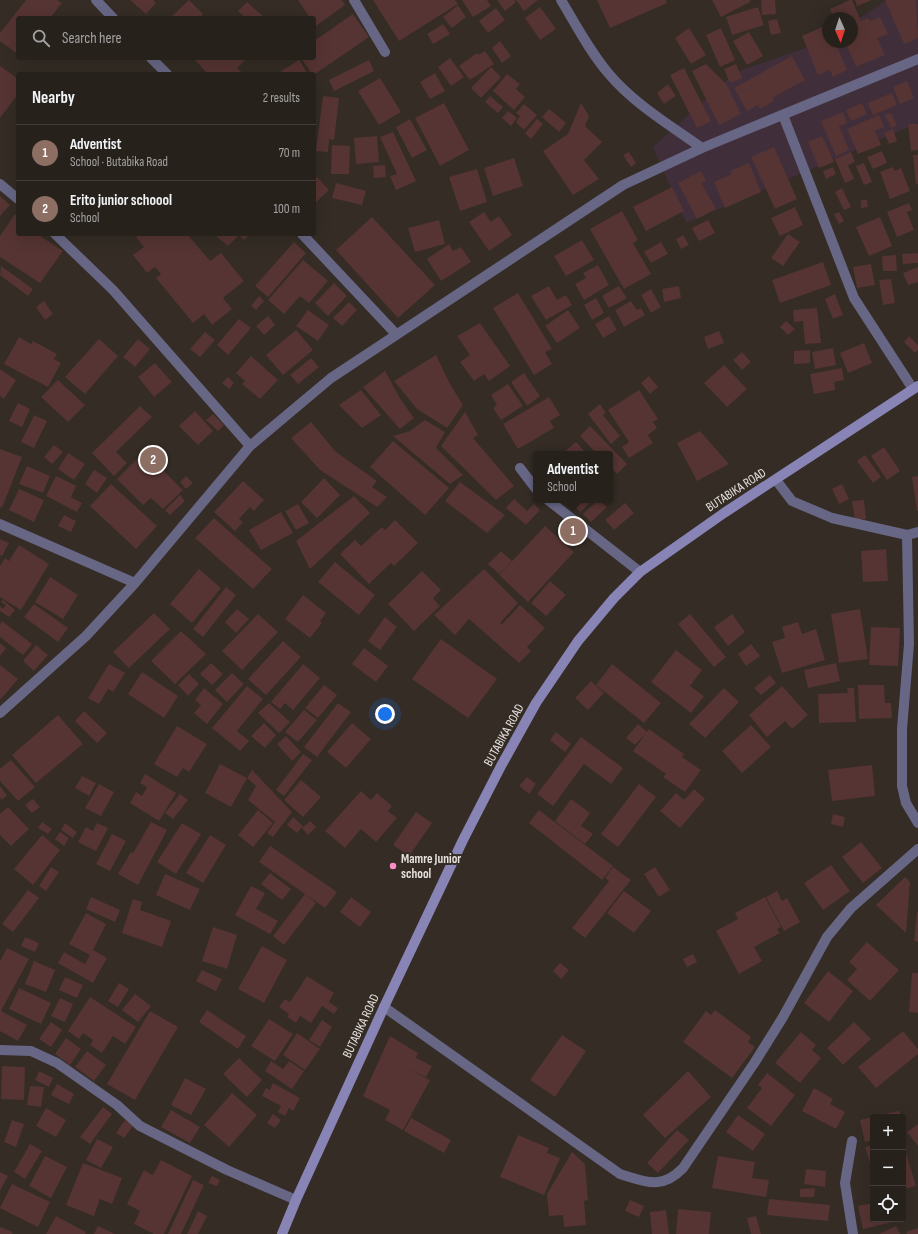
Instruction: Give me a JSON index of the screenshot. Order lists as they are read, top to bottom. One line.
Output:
{"streets":{"main road":["BUTABIKA ROAD"]},"places":["Mamre Junior school"],"north":"bottom","page":{"search":"Search here","heading":["Nearby","2 results"],"list":[{"mark":"1","name":"Adventist","note":"School · Butabika Road","value":"70 m"},{"mark":"2","name":"Erito junior schoool","note":"School","value":"100 m"}],"pins":["2","1"],"popup":["Adventist","School"],"map_buttons":["+","−"]}}
